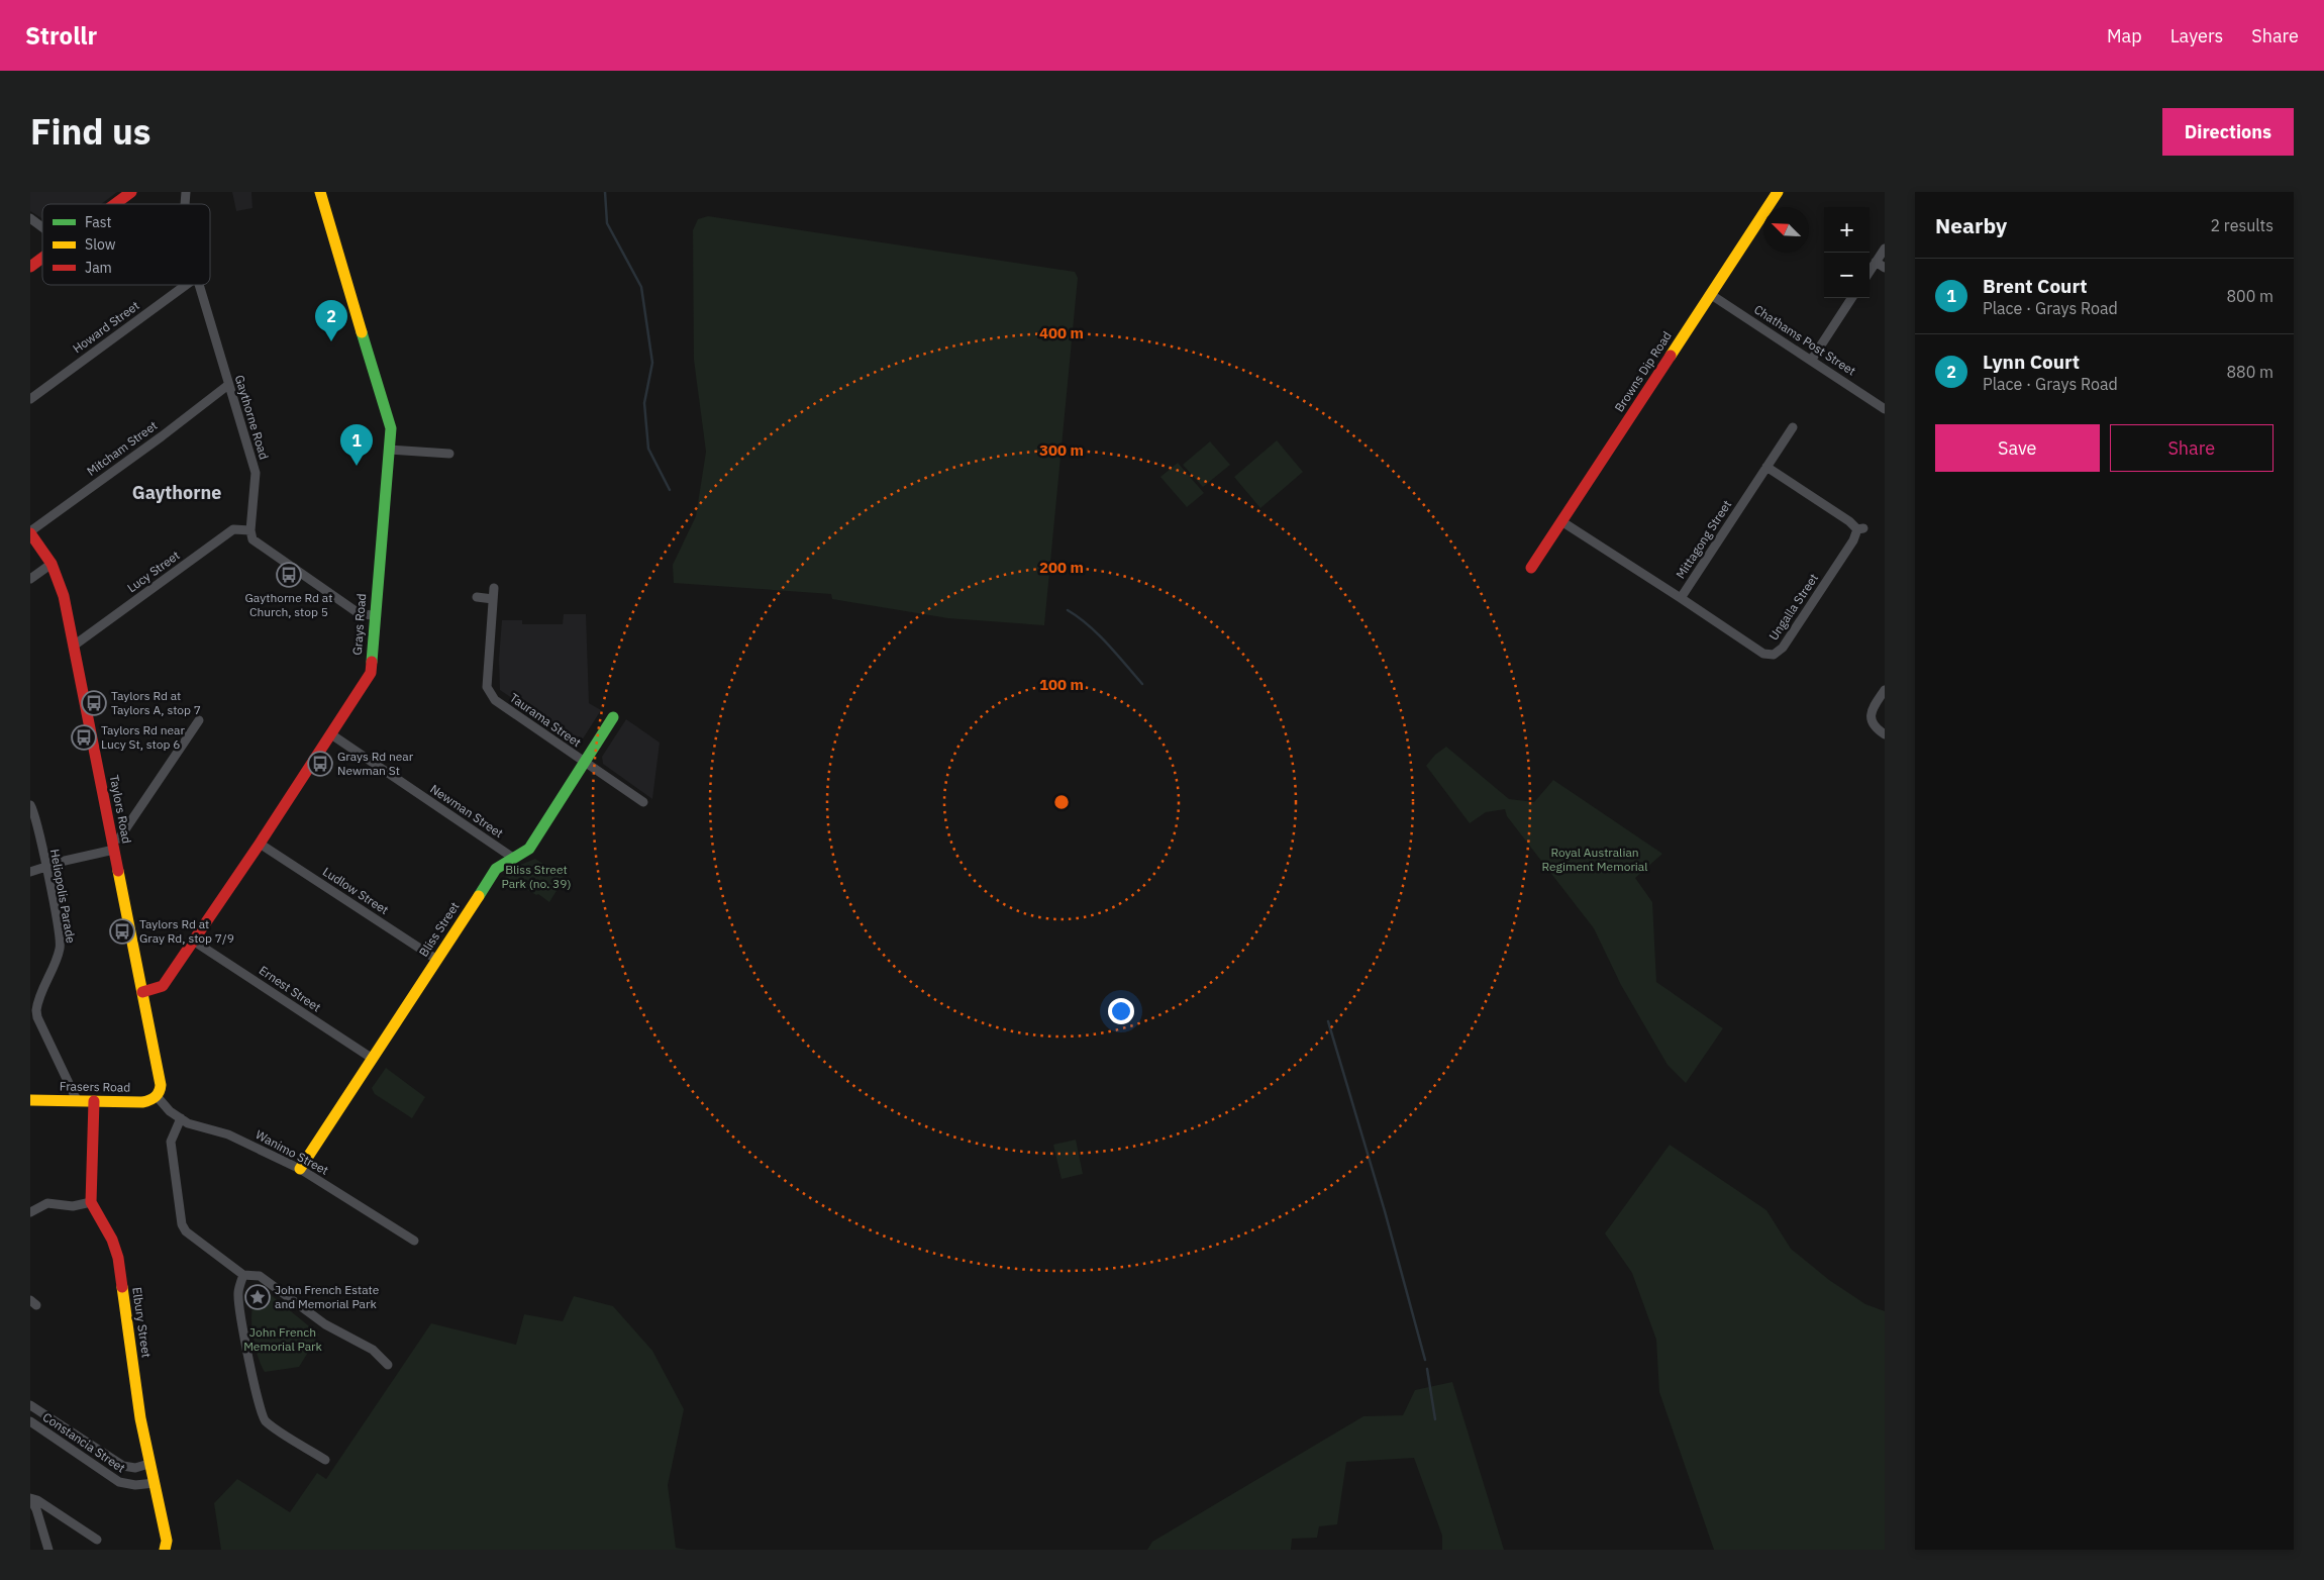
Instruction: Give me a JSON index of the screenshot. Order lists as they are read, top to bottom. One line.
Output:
{"streets":{"street":["Howard Street","Chathams Post Street","Browns Dip Road","Gaythorne Road","Mitcham Street","Mittagong Street","Lucy Street","Ungalla Street","Grays Road","Taurama Street","Taylors Road","Newman Street","Ludlow Street","Heliopolis Parade","Bliss Street","Ernest Street","Frasers Road","Wanimo Street","Elbury Street","Constancia Street"]},"crossings":[["Chathams Post Street","Browns Dip Road"],["Browns Dip Road","Mittagong Street"],["Gaythorne Road","Mitcham Street"],["Gaythorne Road","Lucy Street"],["Mitcham Street","Taylors Road"],["Mittagong Street","Ungalla Street"],["Lucy Street","Taylors Road"],["Grays Road","Taylors Road"],["Grays Road","Newman Street"],["Grays Road","Ludlow Street"],["Grays Road","Ernest Street"],["Taurama Street","Bliss Street"],["Taylors Road","Frasers Road"],["Taylors Road","Wanimo Street"],["Newman Street","Bliss Street"],["Ludlow Street","Bliss Street"],["Heliopolis Parade","Frasers Road"],["Bliss Street","Ernest Street"],["Bliss Street","Wanimo Street"],["Frasers Road","Wanimo Street"],["Elbury Street","Constancia Street"]],"districts":["Gaythorne"],"parks":["Royal Australian Regiment Memorial","Bliss Street Park (no. 39)","John French Memorial Park"],"places":{"bus stop":["Gaythorne Rd at Church, stop 5","Taylors Rd at Taylors A, stop 7","Taylors Rd near Lucy St, stop 6","Grays Rd near Newman St","Taylors Rd at Gray Rd, stop 7/9"],"place":["John French Estate and Memorial Park"]},"legend":["Fast","Slow","Jam"],"north":"top left","page":{"header":"Strollr","nav":["Map","Layers","Share"],"title":"Find us","buttons":["Directions",["Save","Share"]],"heading":["Nearby","2 results"],"map_buttons":["+","−"],"list":[{"mark":"1","name":"Brent Court","note":"Place · Grays Road","value":"800 m"},{"mark":"2","name":"Lynn Court","note":"Place · Grays Road","value":"880 m"}],"pins":["2","1"]},"rings":["400 m","300 m","200 m","100 m"]}
